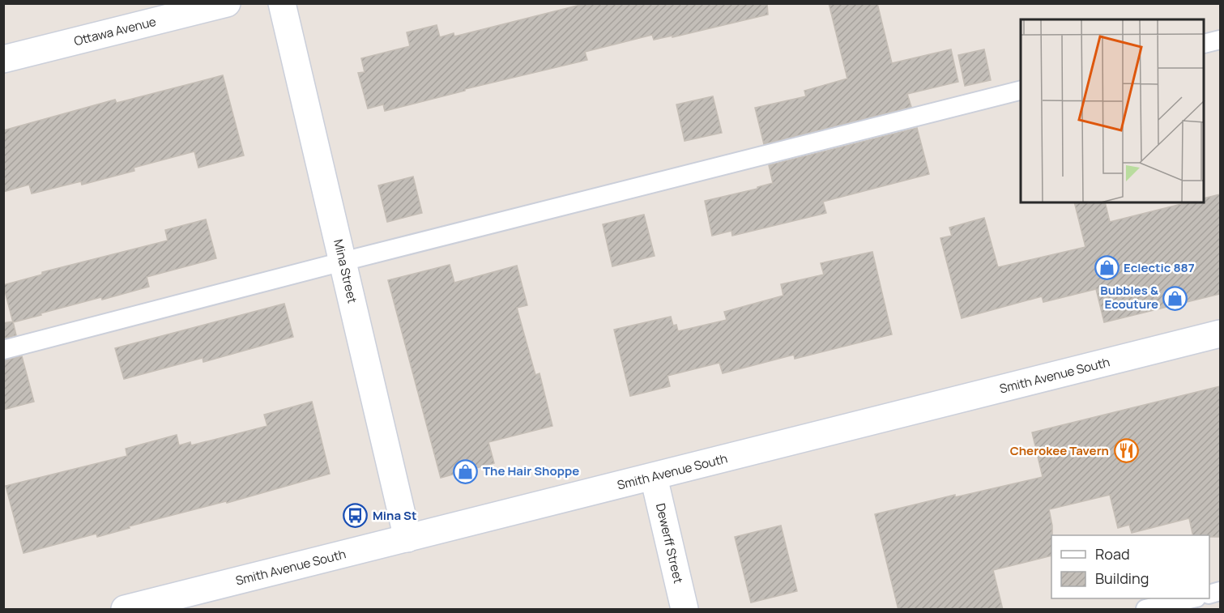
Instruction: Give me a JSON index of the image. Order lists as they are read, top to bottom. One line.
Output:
{"streets":{"main road":["Ottawa Avenue","Mina Street","Smith Avenue South","Dewerff Street"]},"crossings":[["Mina Street","Smith Avenue South"],["Smith Avenue South","Dewerff Street"]],"places":{"shop":["Eclectic 887","Bubbles & Ecouture","The Hair Shoppe"],"restaurant":["Cherokee Tavern"],"bus stop":["Mina St"]},"legend":["Road","Building"]}
